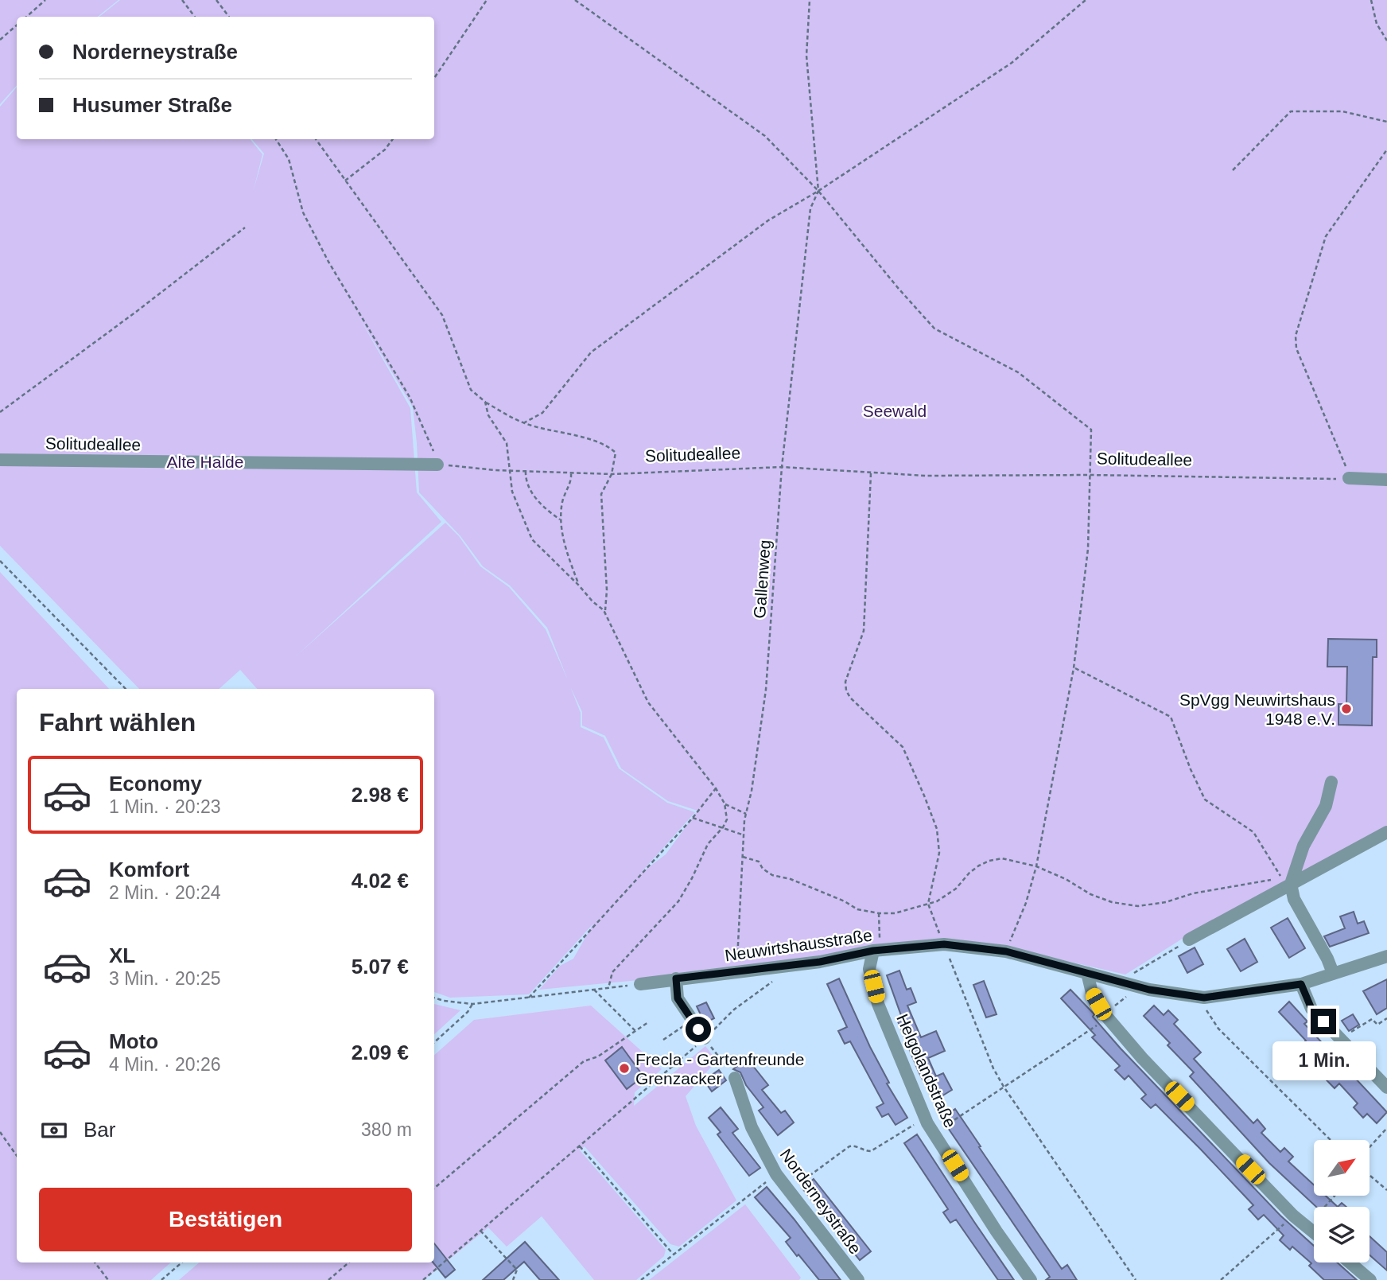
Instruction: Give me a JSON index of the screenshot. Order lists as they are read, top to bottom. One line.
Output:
{"streets":{"street":["Solitudeallee","Neuwirtshausstraße","Helgolandstraße","Norderneystraße"],"path":["Gallenweg"]},"crossings":[["Solitudeallee","Gallenweg"],["Gallenweg","Neuwirtshausstraße"],["Neuwirtshausstraße","Helgolandstraße"]],"parks":["Seewald","Alte Halde"],"places":["SpVgg Neuwirtshaus 1948 e.V.","Frecla - Gartenfreunde Grenzacker"],"north":"top right","page":{"banner":["Norderneystraße","Husumer Straße"],"heading":"Fahrt wählen","list":[{"name":"Economy","note":"1 Min. · 20:23","value":"2.98 €"},{"name":"Komfort","note":"2 Min. · 20:24","value":"4.02 €"},{"name":"XL","note":"3 Min. · 20:25","value":"5.07 €"},{"name":"Moto","note":"4 Min. · 20:26","value":"2.09 €"}],"bubble":"1 Min.","pay":["Bar","380 m"],"buttons":"Bestätigen"}}
